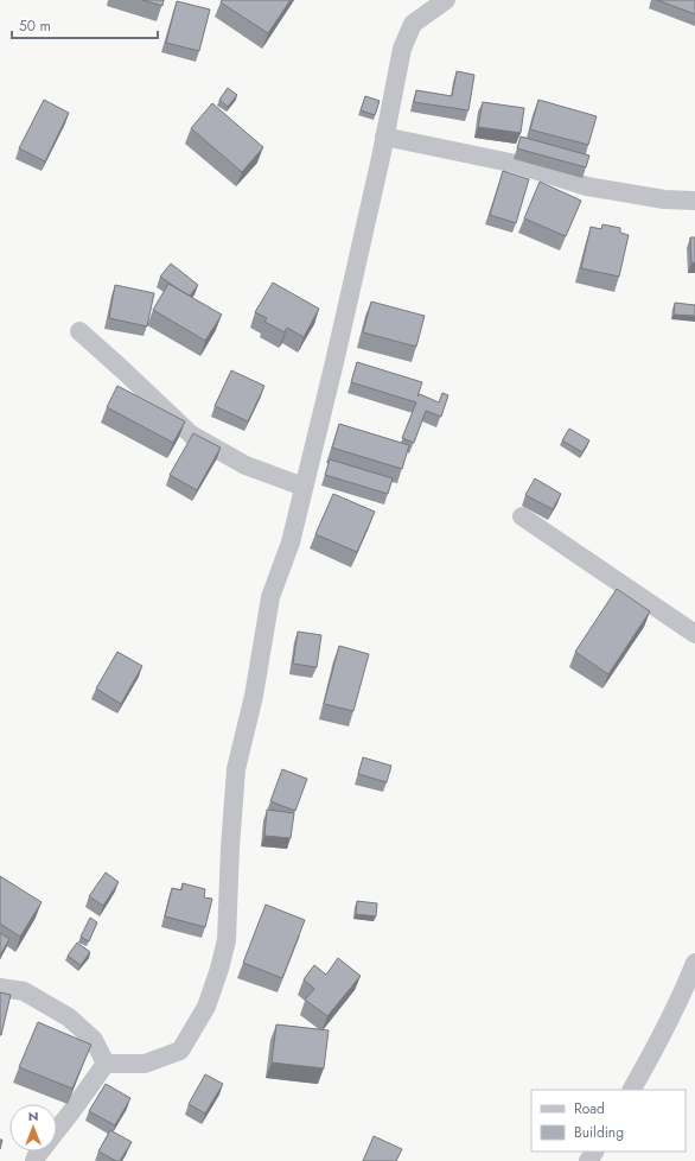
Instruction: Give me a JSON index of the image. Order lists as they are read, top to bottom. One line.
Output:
{"legend":["Road","Building"],"scale_bar":"50 m","north":"top"}
